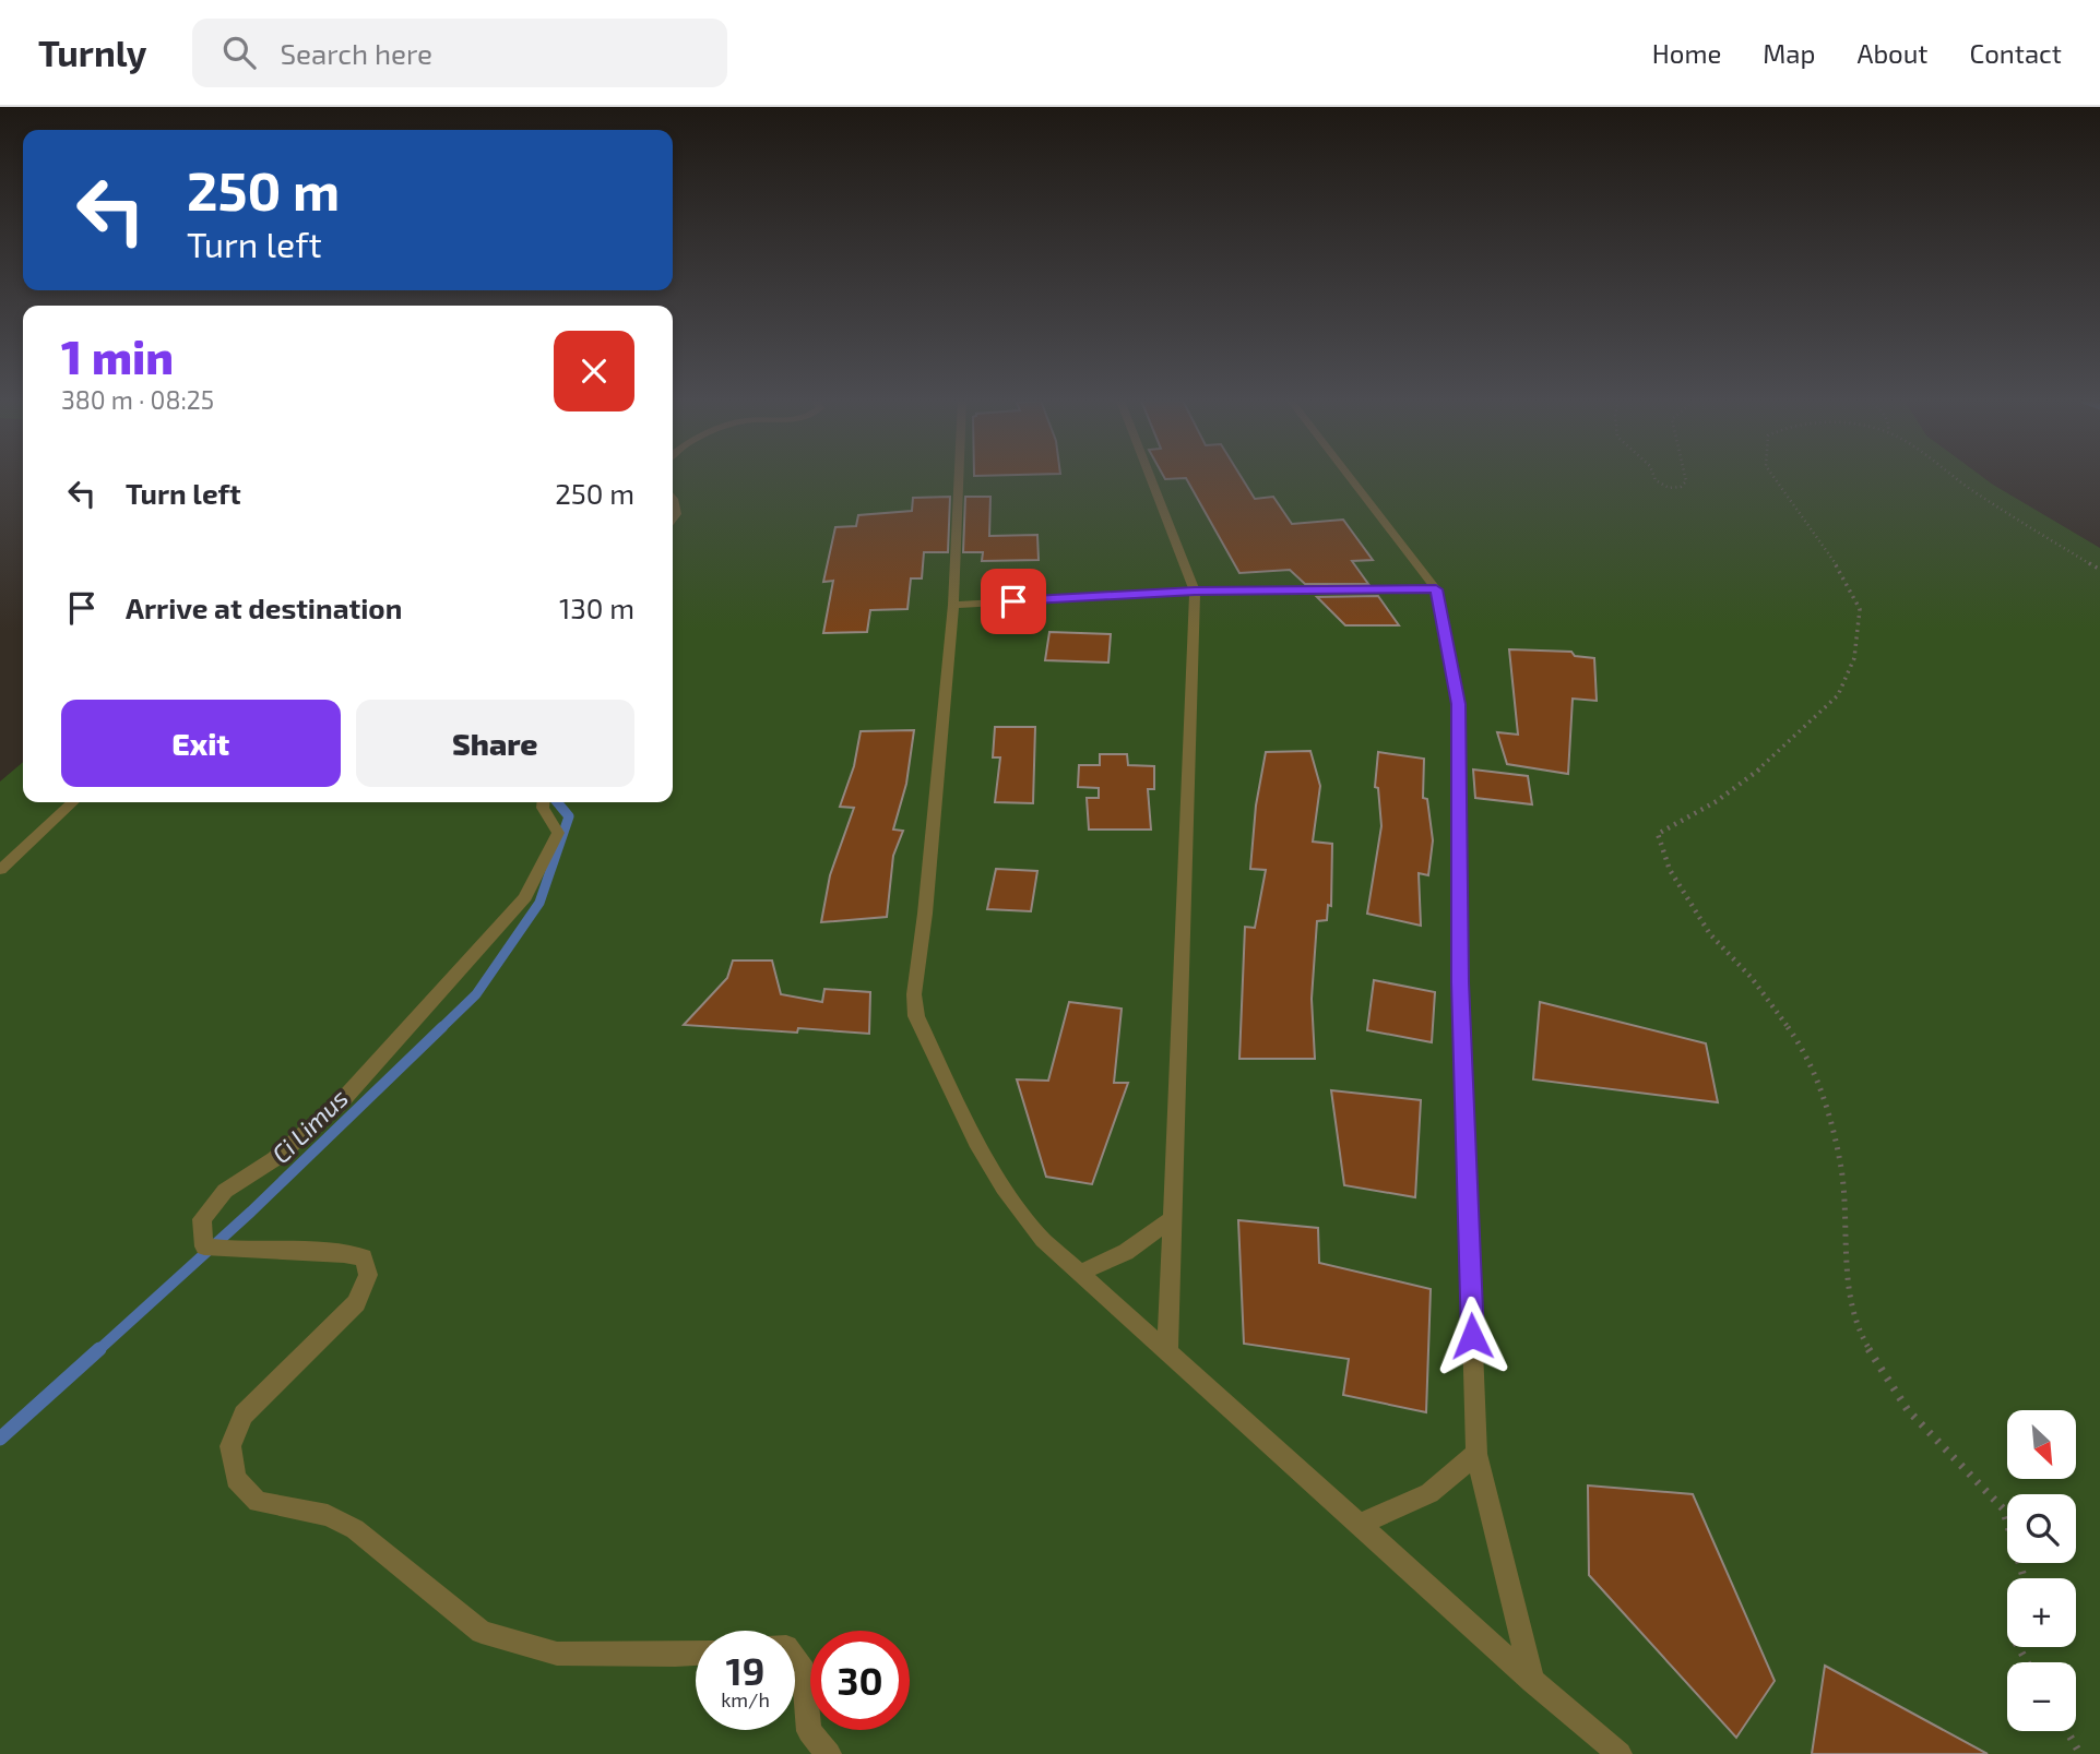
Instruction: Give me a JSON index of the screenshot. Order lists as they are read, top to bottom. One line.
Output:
{"water":["Ci Limus"],"north":"bottom right","page":{"header":"Turnly","search":"Search here","nav":["Home","Map","About","Contact"],"turn":["250 m","Turn left"],"heading":["1 min","380 m · 08:25"],"list":[{"name":"Turn left","value":"250 m"},{"name":"Arrive at destination","value":"130 m"}],"buttons":["Exit","Share"],"map_buttons":["+","−"],"speed":"19 km/h","limit":"30"}}
